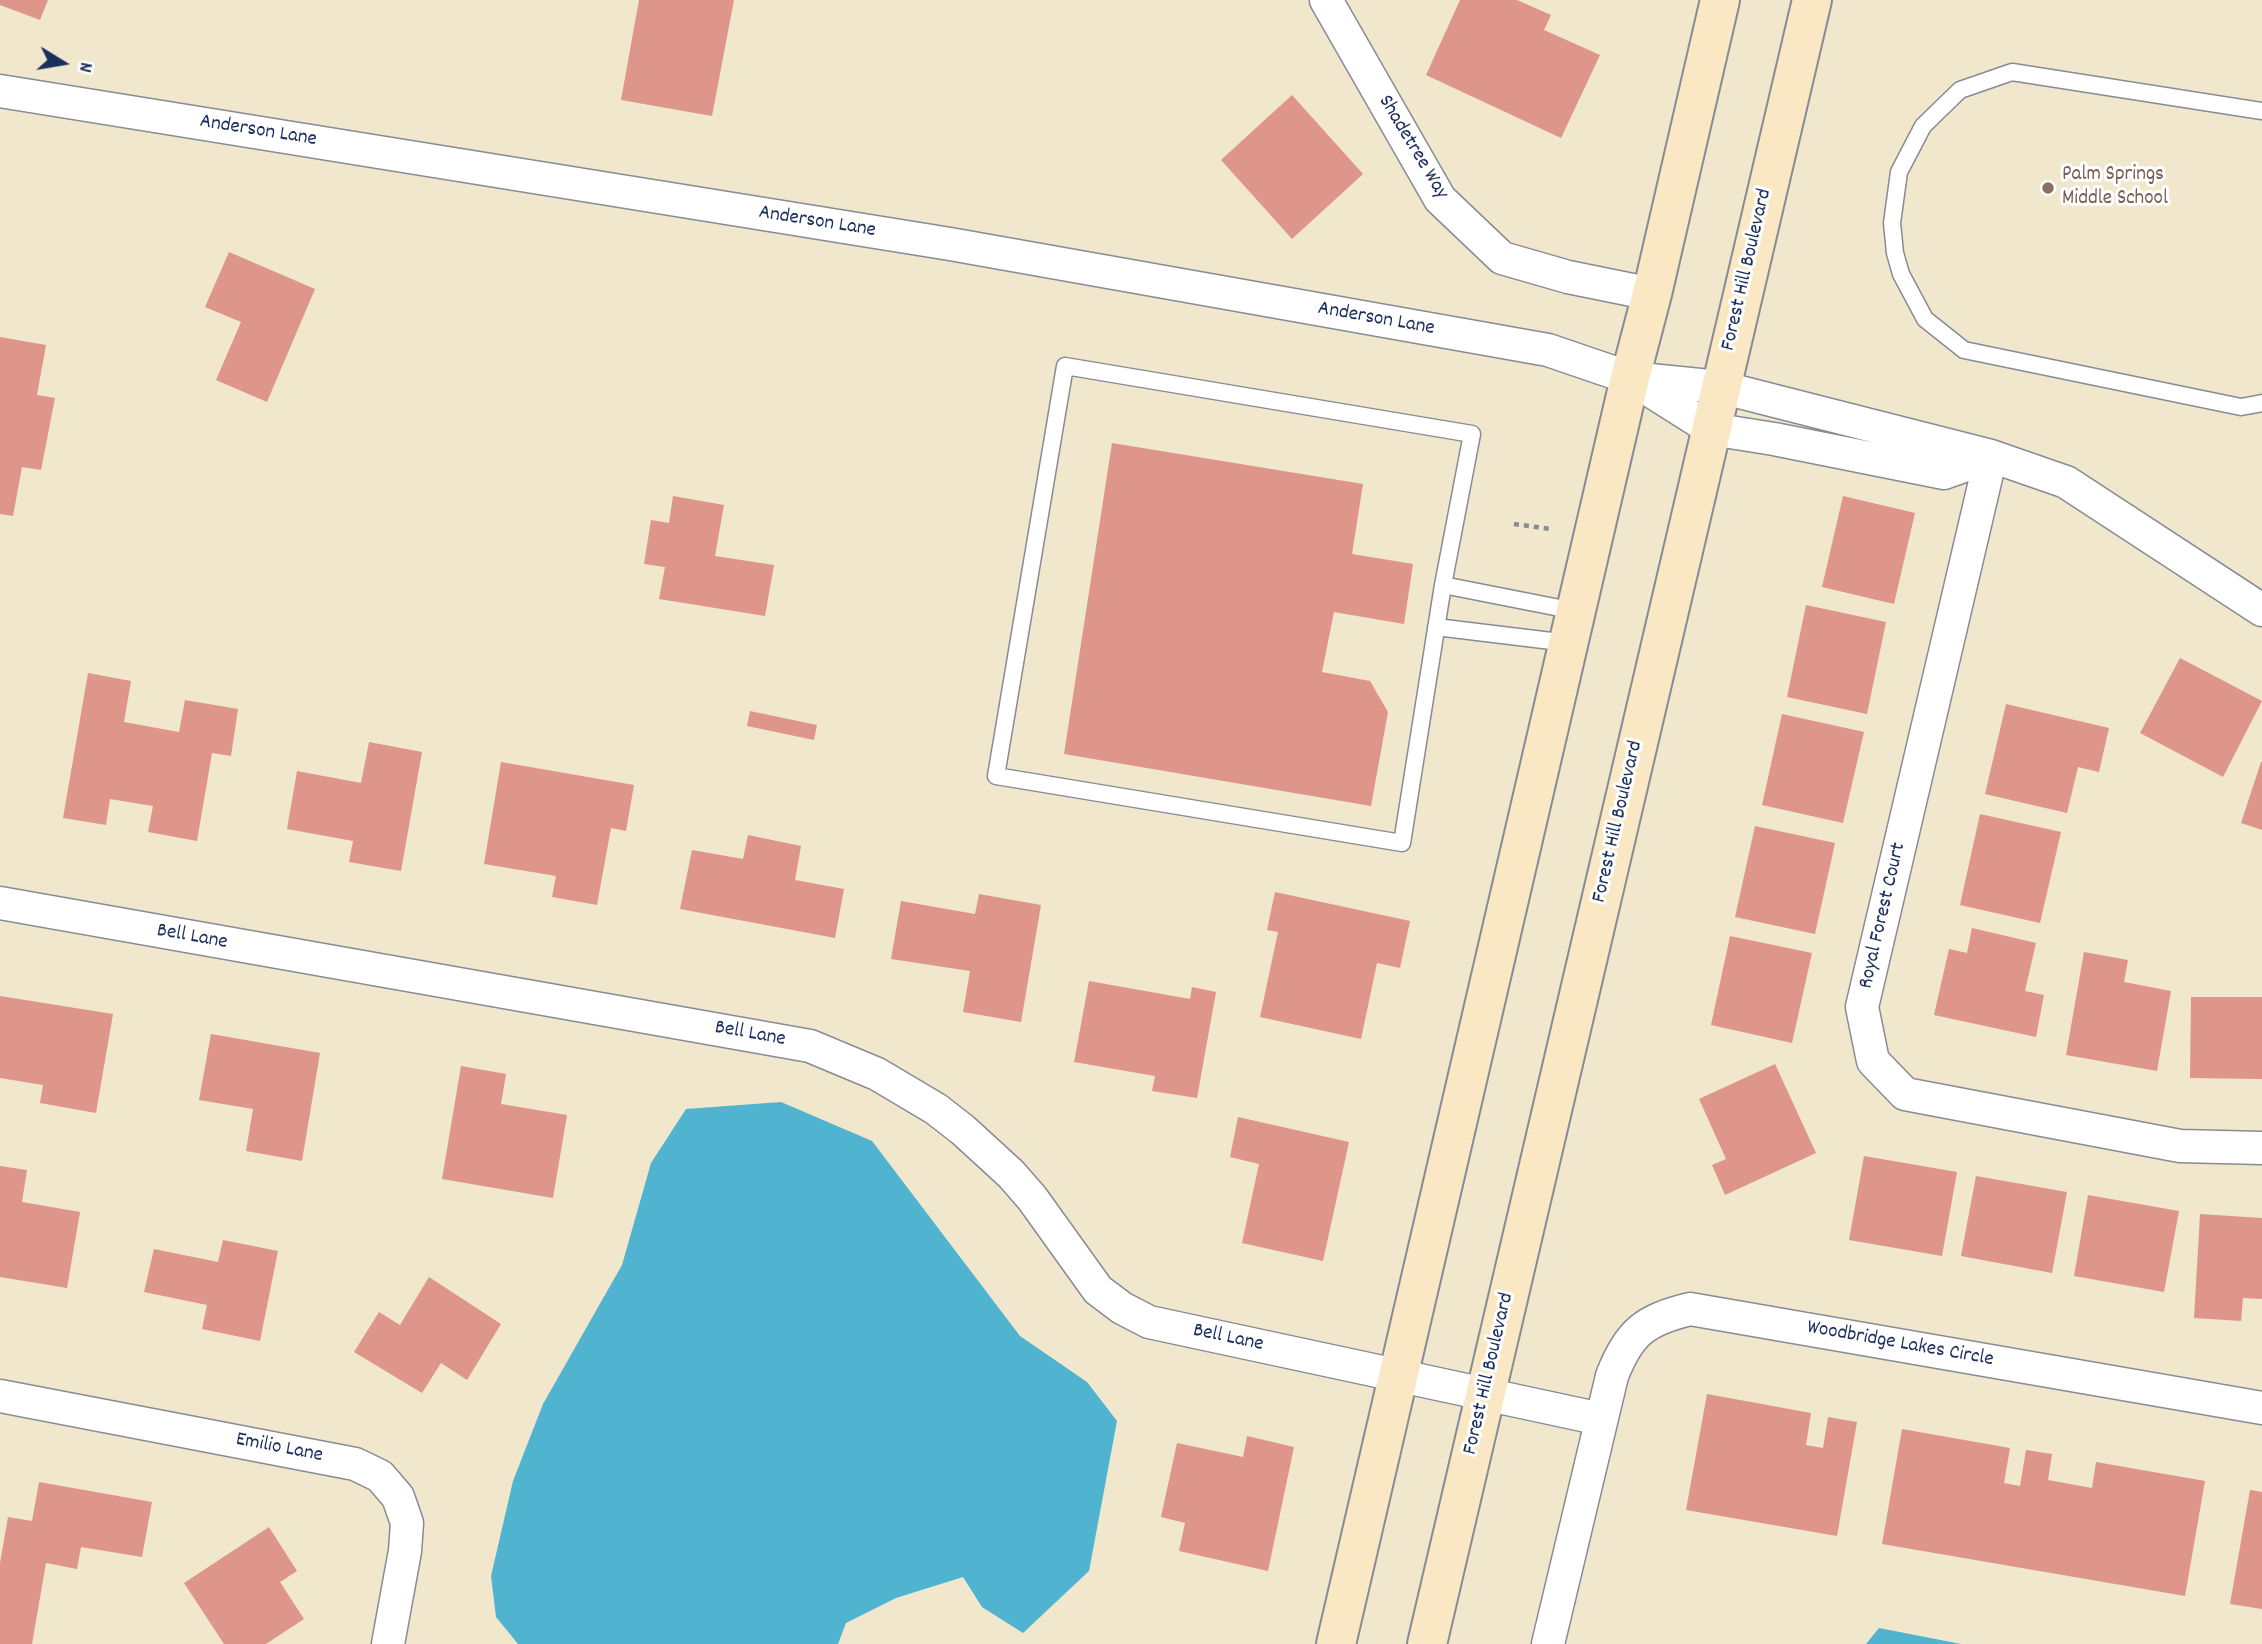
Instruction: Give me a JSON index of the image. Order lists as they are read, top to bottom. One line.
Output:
{"streets":{"main road":["Forest Hill Boulevard"],"street":["Anderson Lane","Shadetree Way","Royal Forest Court","Bell Lane","Woodbridge Lakes Circle","Emilio Lane"]},"places":["Palm Springs Middle School"],"north":"right"}
